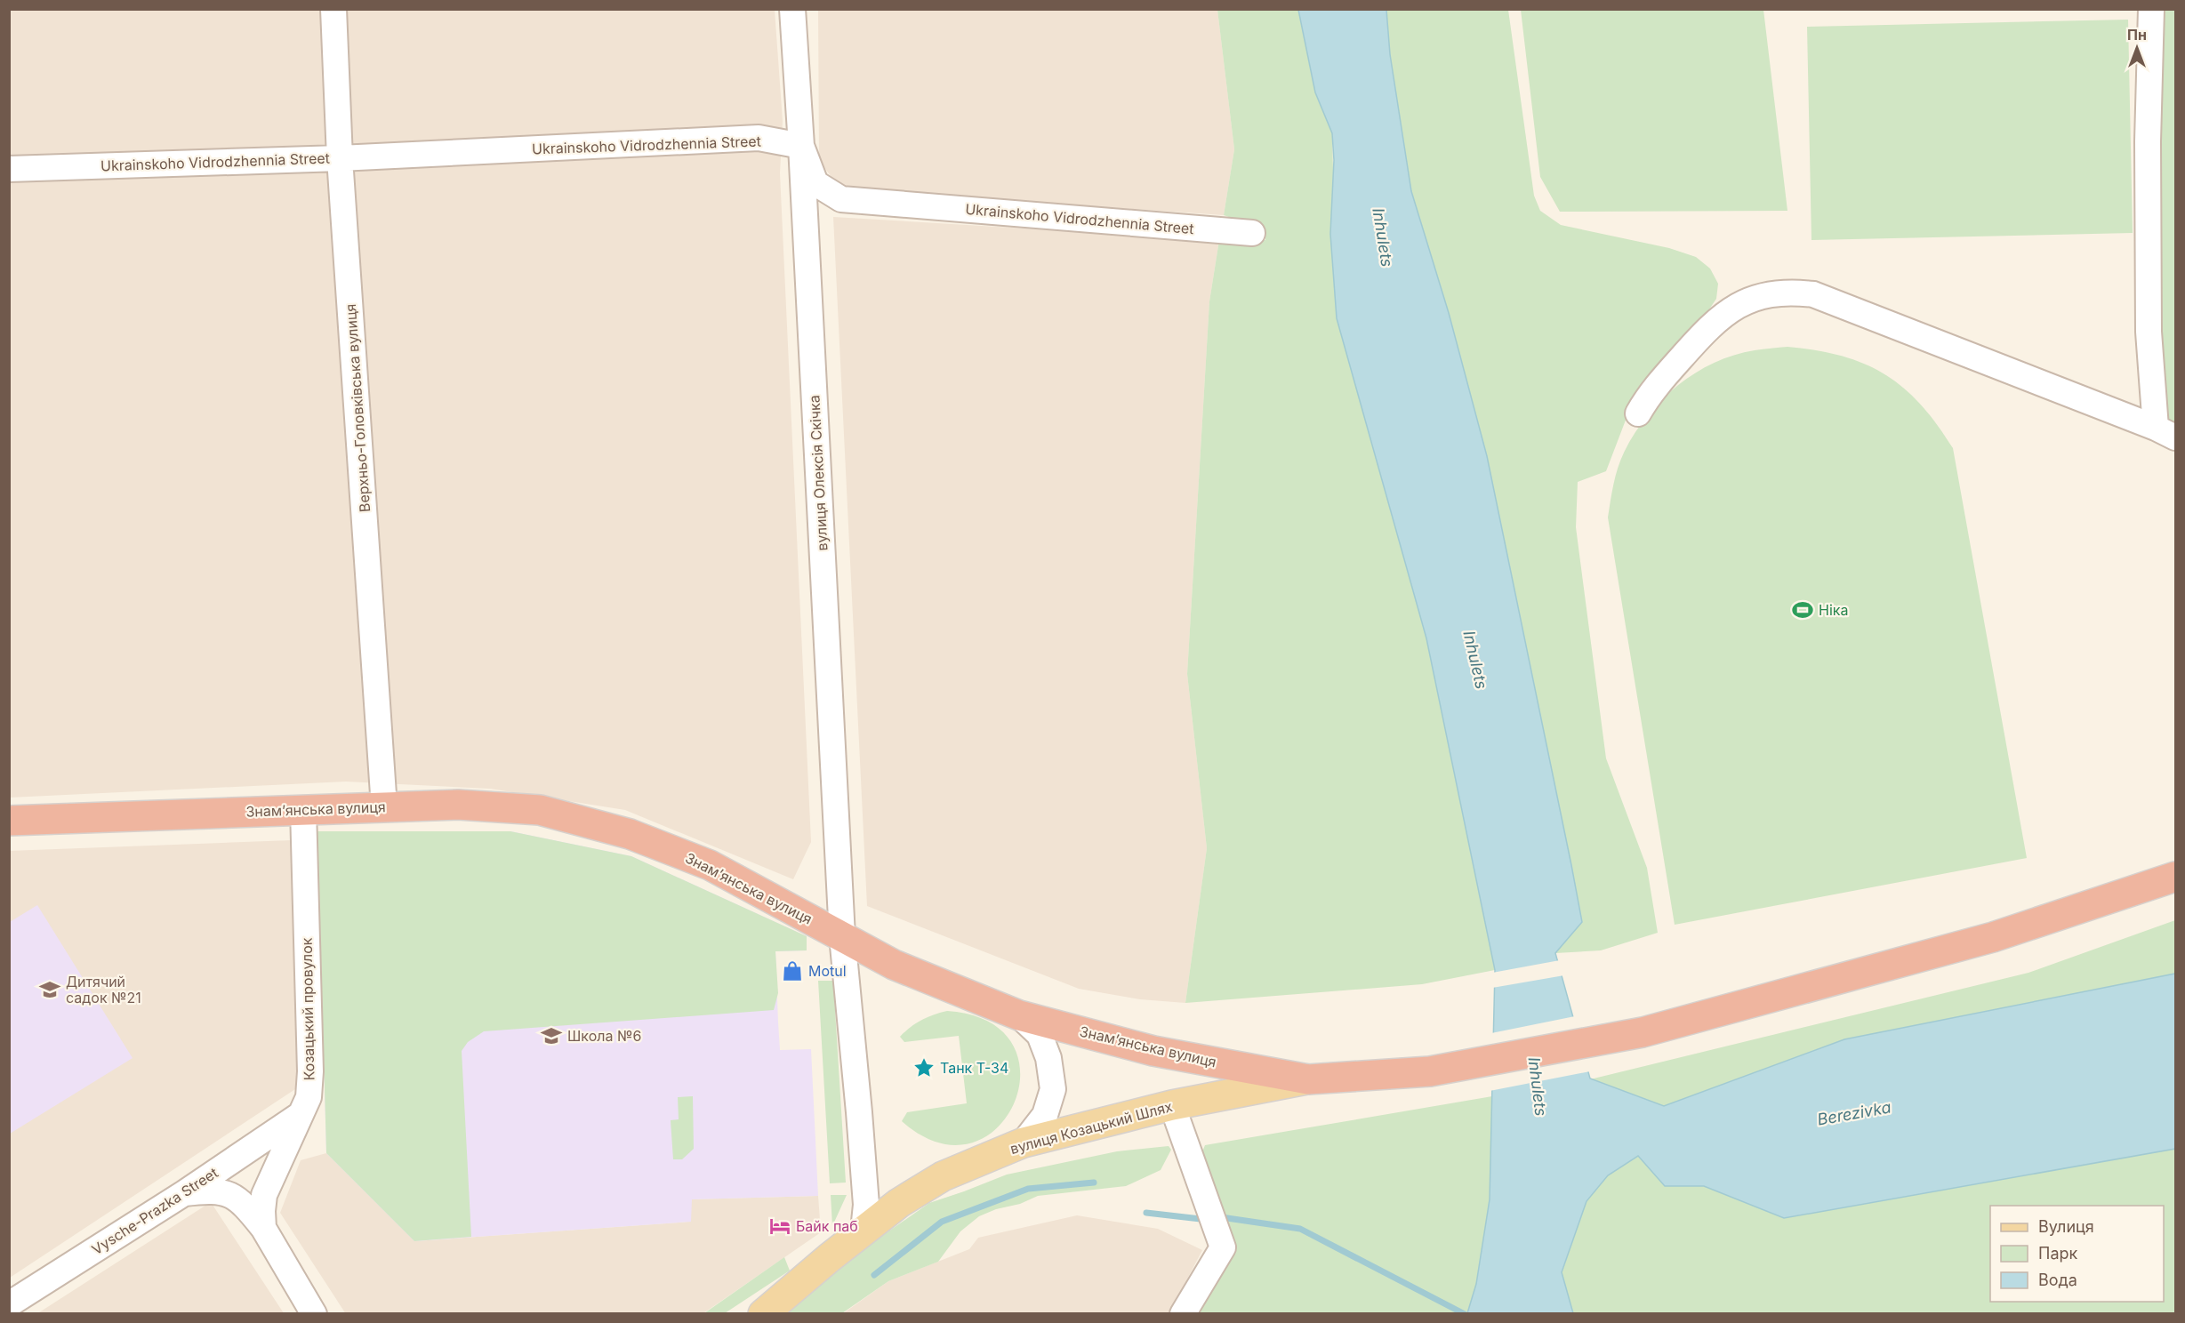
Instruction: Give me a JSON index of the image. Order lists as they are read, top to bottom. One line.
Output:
{"streets":{"highway":["Знамʼянська вулиця"],"main road":["вулиця Козацький Шлях"],"street":["Ukrainskoho Vidrodzhennia Street","Верхньо-Головківська вулиця","вулиця Олексія Скічка","Козацький провулок","Vysche-Prazka Street"]},"crossings":[["Ukrainskoho Vidrodzhennia Street","Верхньо-Головківська вулиця"],["Ukrainskoho Vidrodzhennia Street","вулиця Олексія Скічка"],["Верхньо-Головківська вулиця","Знамʼянська вулиця"],["вулиця Олексія Скічка","Знамʼянська вулиця"],["вулиця Олексія Скічка","вулиця Козацький Шлях"],["Знамʼянська вулиця","Козацький провулок"],["Знамʼянська вулиця","вулиця Козацький Шлях"],["Козацький провулок","Vysche-Prazka Street"]],"water":["Inhulets","Berezivka"],"places":{"sports":["Ніка"],"shop":["Motul"],"school or university":["Дитячий садок №21","Школа №6"],"place":["Танк Т-34"],"hotel":["Байк паб"]},"legend":["Вулиця","Парк","Вода"],"north":"top"}
